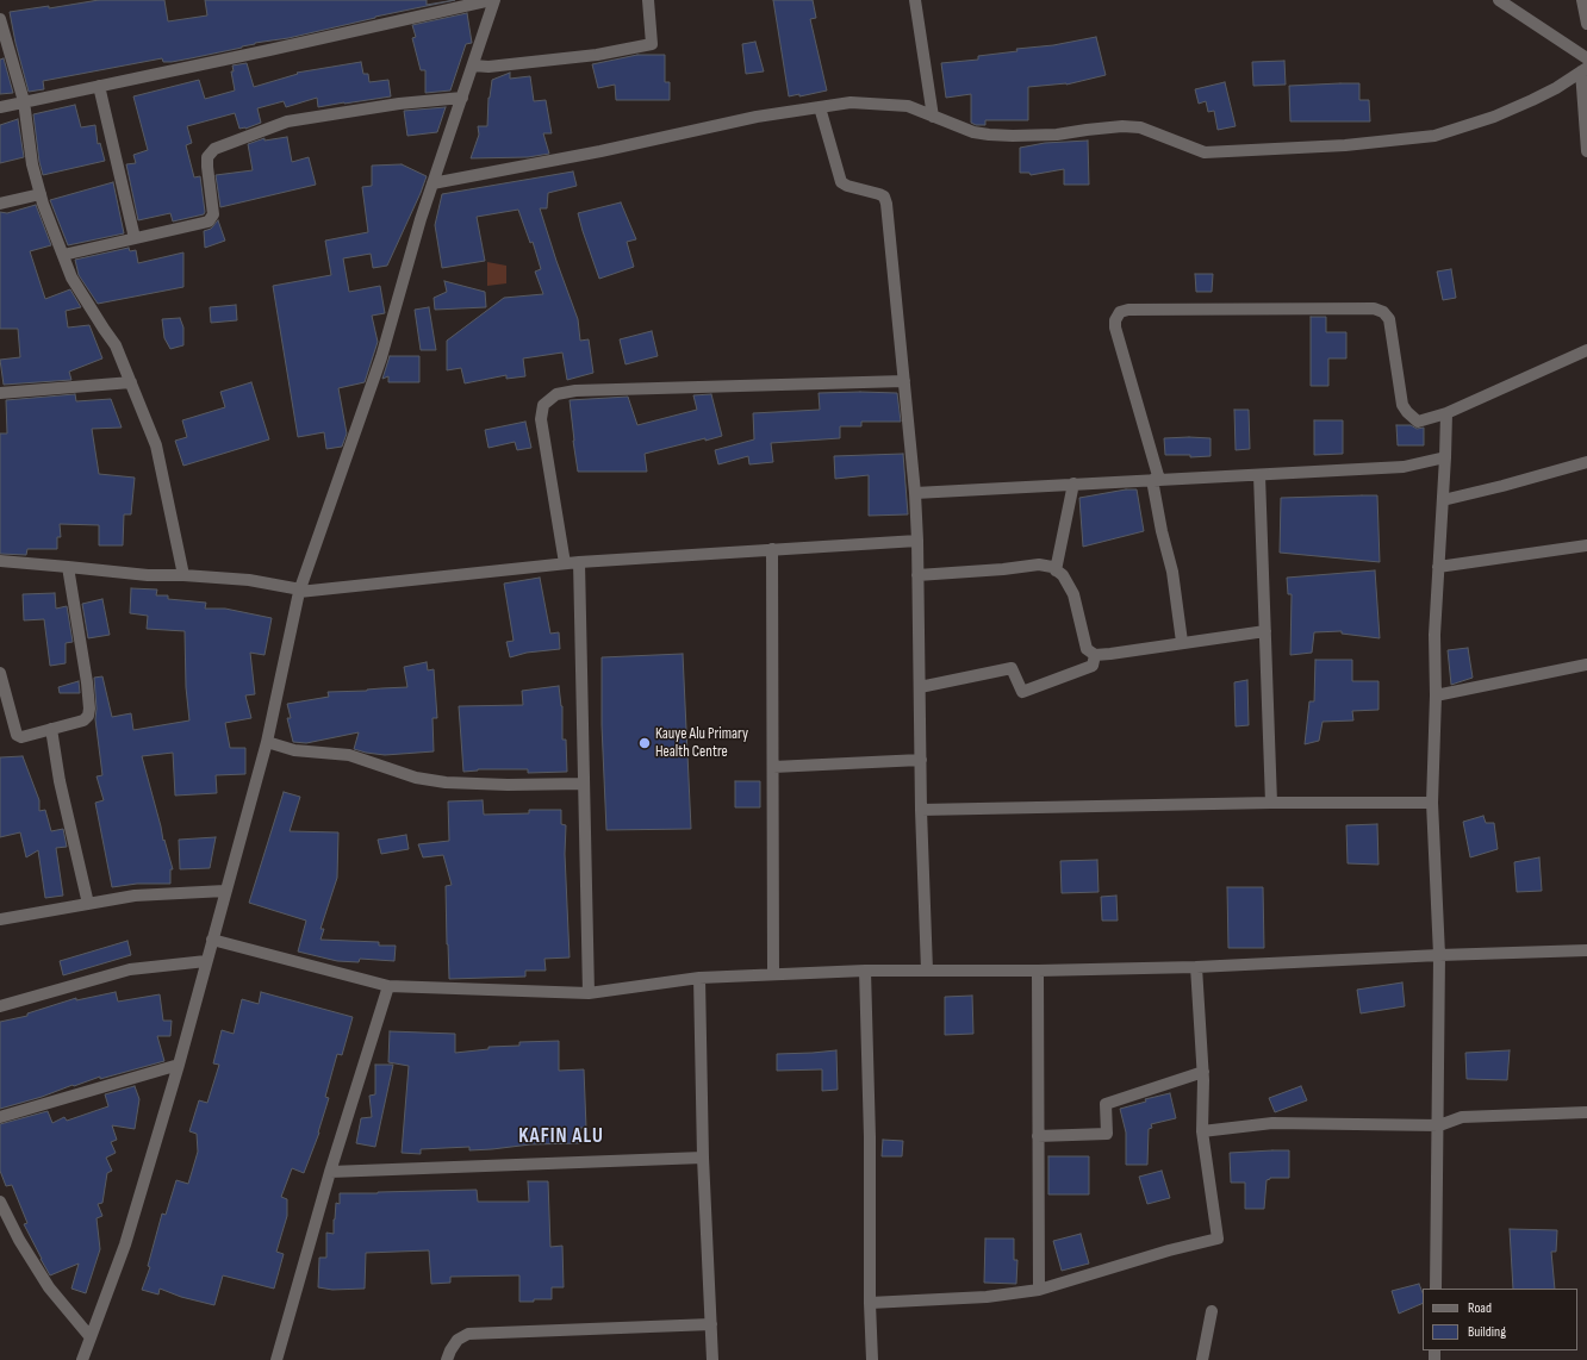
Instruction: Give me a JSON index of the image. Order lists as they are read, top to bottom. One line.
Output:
{"districts":["KAFIN ALU"],"places":["Kauye Alu Primary Health Centre"],"legend":["Road","Building"]}
